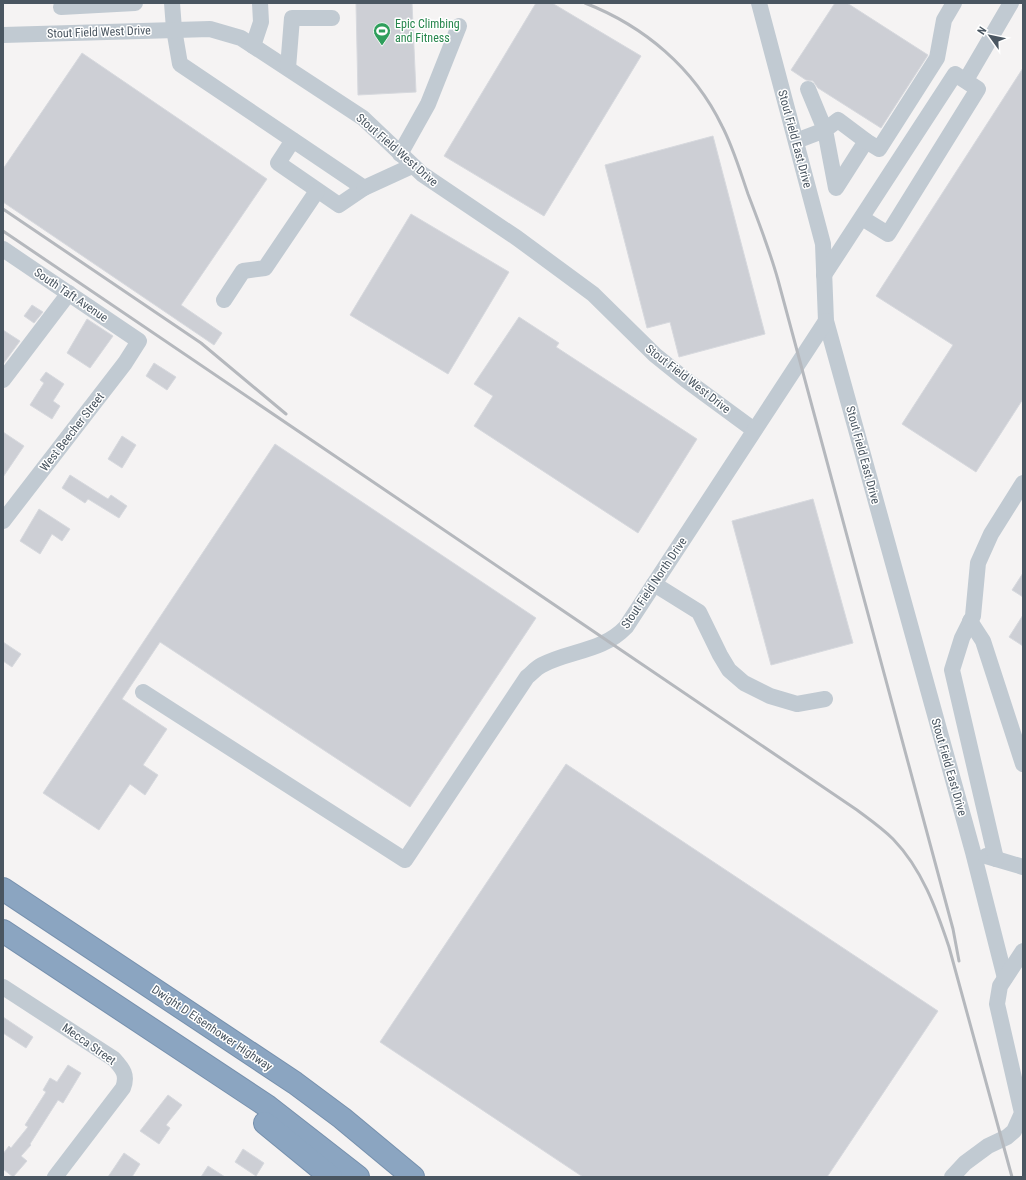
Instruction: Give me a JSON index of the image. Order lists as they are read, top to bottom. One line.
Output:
{"streets":{"highway":["Dwight D Eisenhower Highway"],"street":["Stout Field West Drive","Stout Field East Drive","South Taft Avenue","West Beecher Street","Stout Field North Drive","Mecca Street"]},"crossings":[["Stout Field West Drive","Stout Field North Drive"],["Stout Field East Drive","Stout Field North Drive"],["South Taft Avenue","West Beecher Street"]],"places":{"sports":["Epic Climbing and Fitness"]},"north":"top left"}
